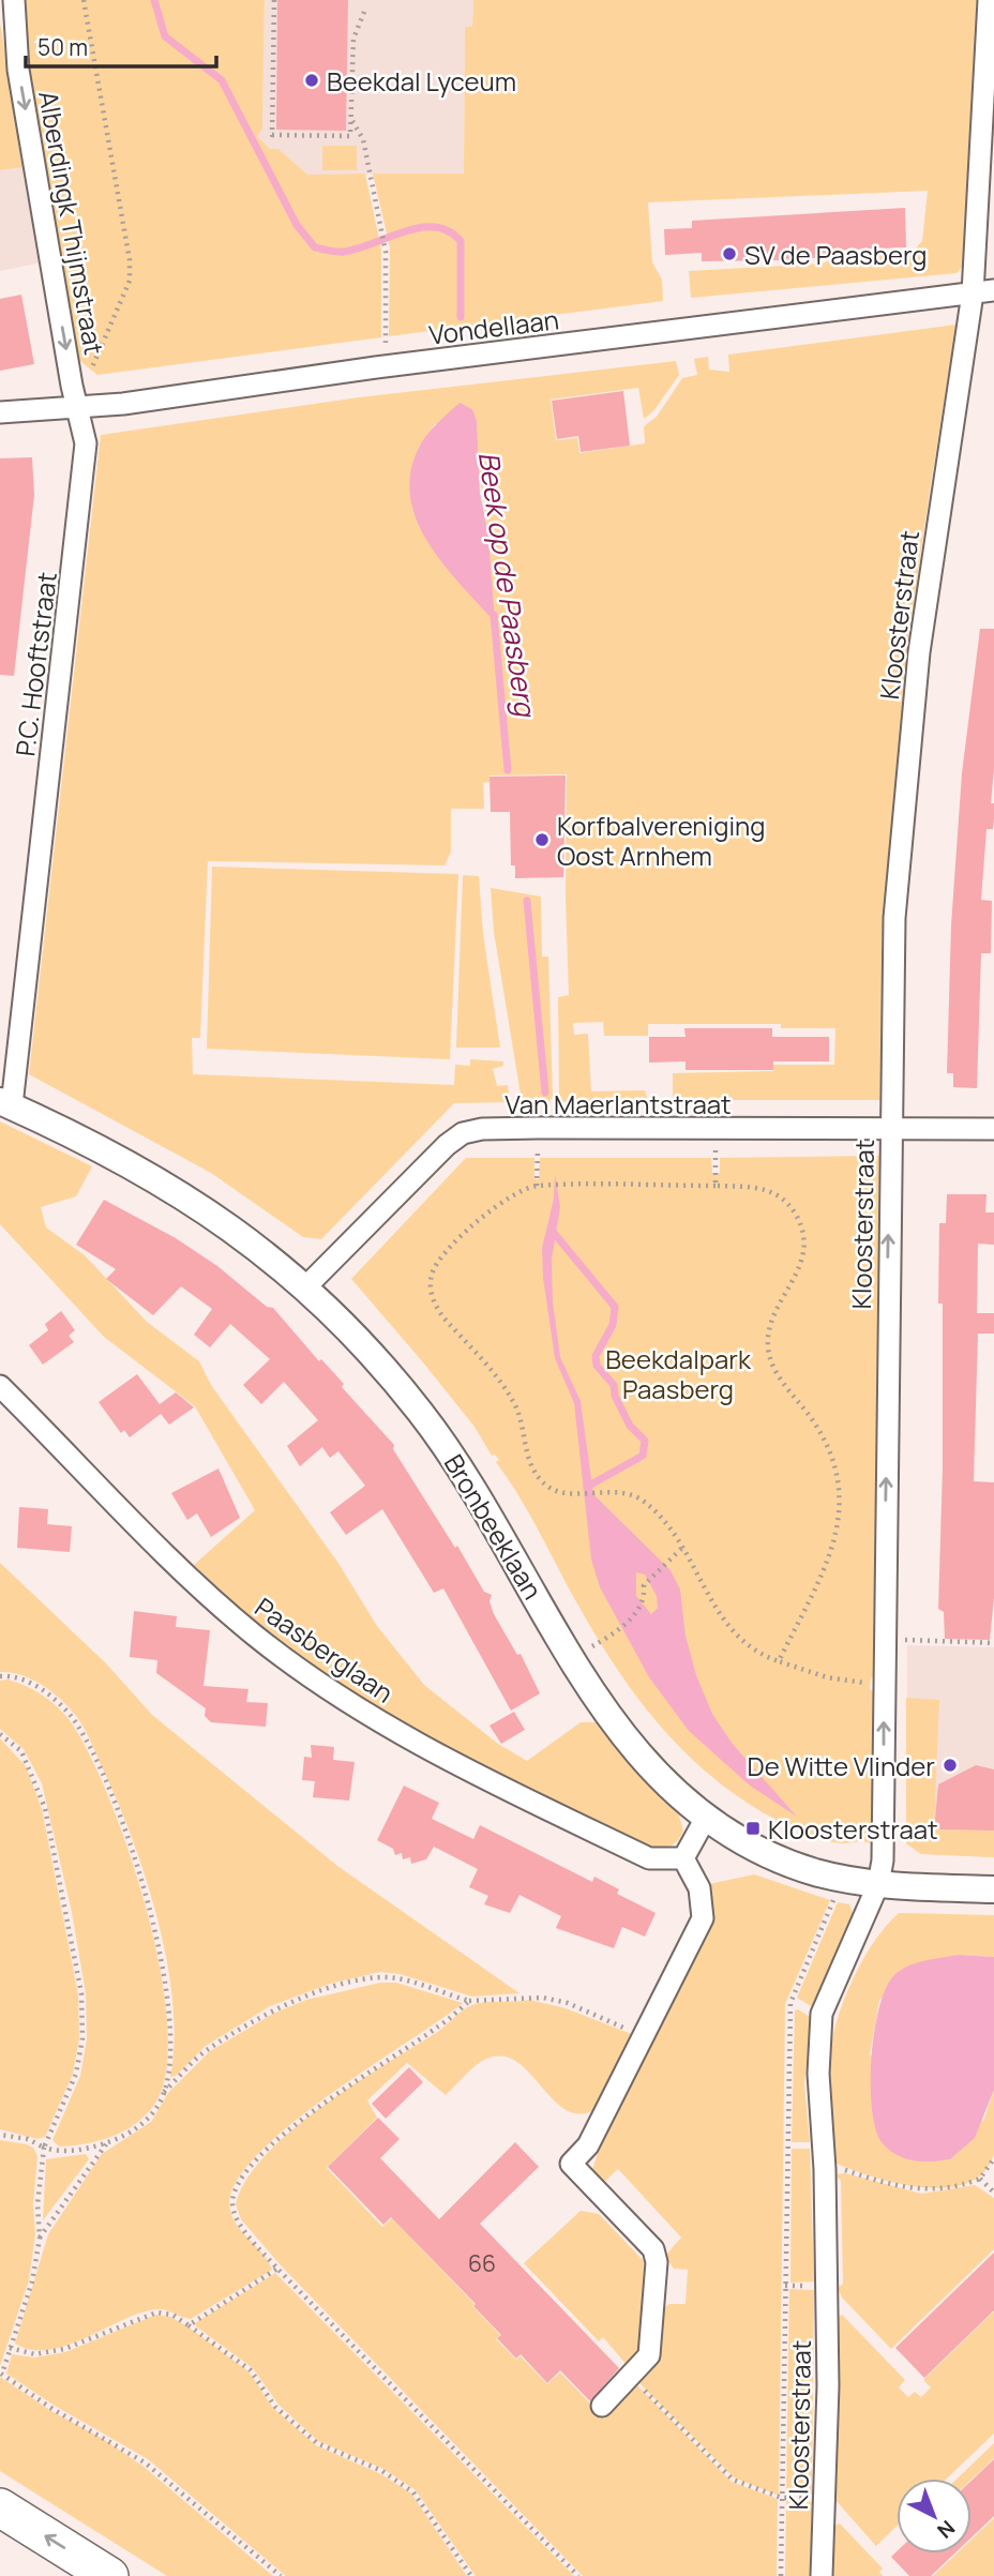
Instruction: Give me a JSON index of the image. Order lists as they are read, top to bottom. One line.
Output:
{"streets":{"street":["Alberdingk Thijmstraat","Vondellaan","Kloosterstraat","P.C. Hooftstraat","Van Maerlantstraat","Bronbeeklaan","Paasberglaan"]},"crossings":[["Alberdingk Thijmstraat","Vondellaan"],["Alberdingk Thijmstraat","P.C. Hooftstraat"],["Vondellaan","Kloosterstraat"],["Vondellaan","P.C. Hooftstraat"],["Kloosterstraat","Van Maerlantstraat"],["Kloosterstraat","Bronbeeklaan"],["P.C. Hooftstraat","Bronbeeklaan"],["Van Maerlantstraat","Bronbeeklaan"]],"one_way":["Alberdingk Thijmstraat"],"water":["Beek op de Paasberg"],"parks":["Beekdalpark Paasberg"],"places":{"other":["Beekdal Lyceum","SV de Paasberg","Korfbalvereniging Oost Arnhem","De Witte Vlinder"],"transit":["Kloosterstraat"]},"house_numbers":["66"],"scale_bar":"50 m","north":"bottom right"}
